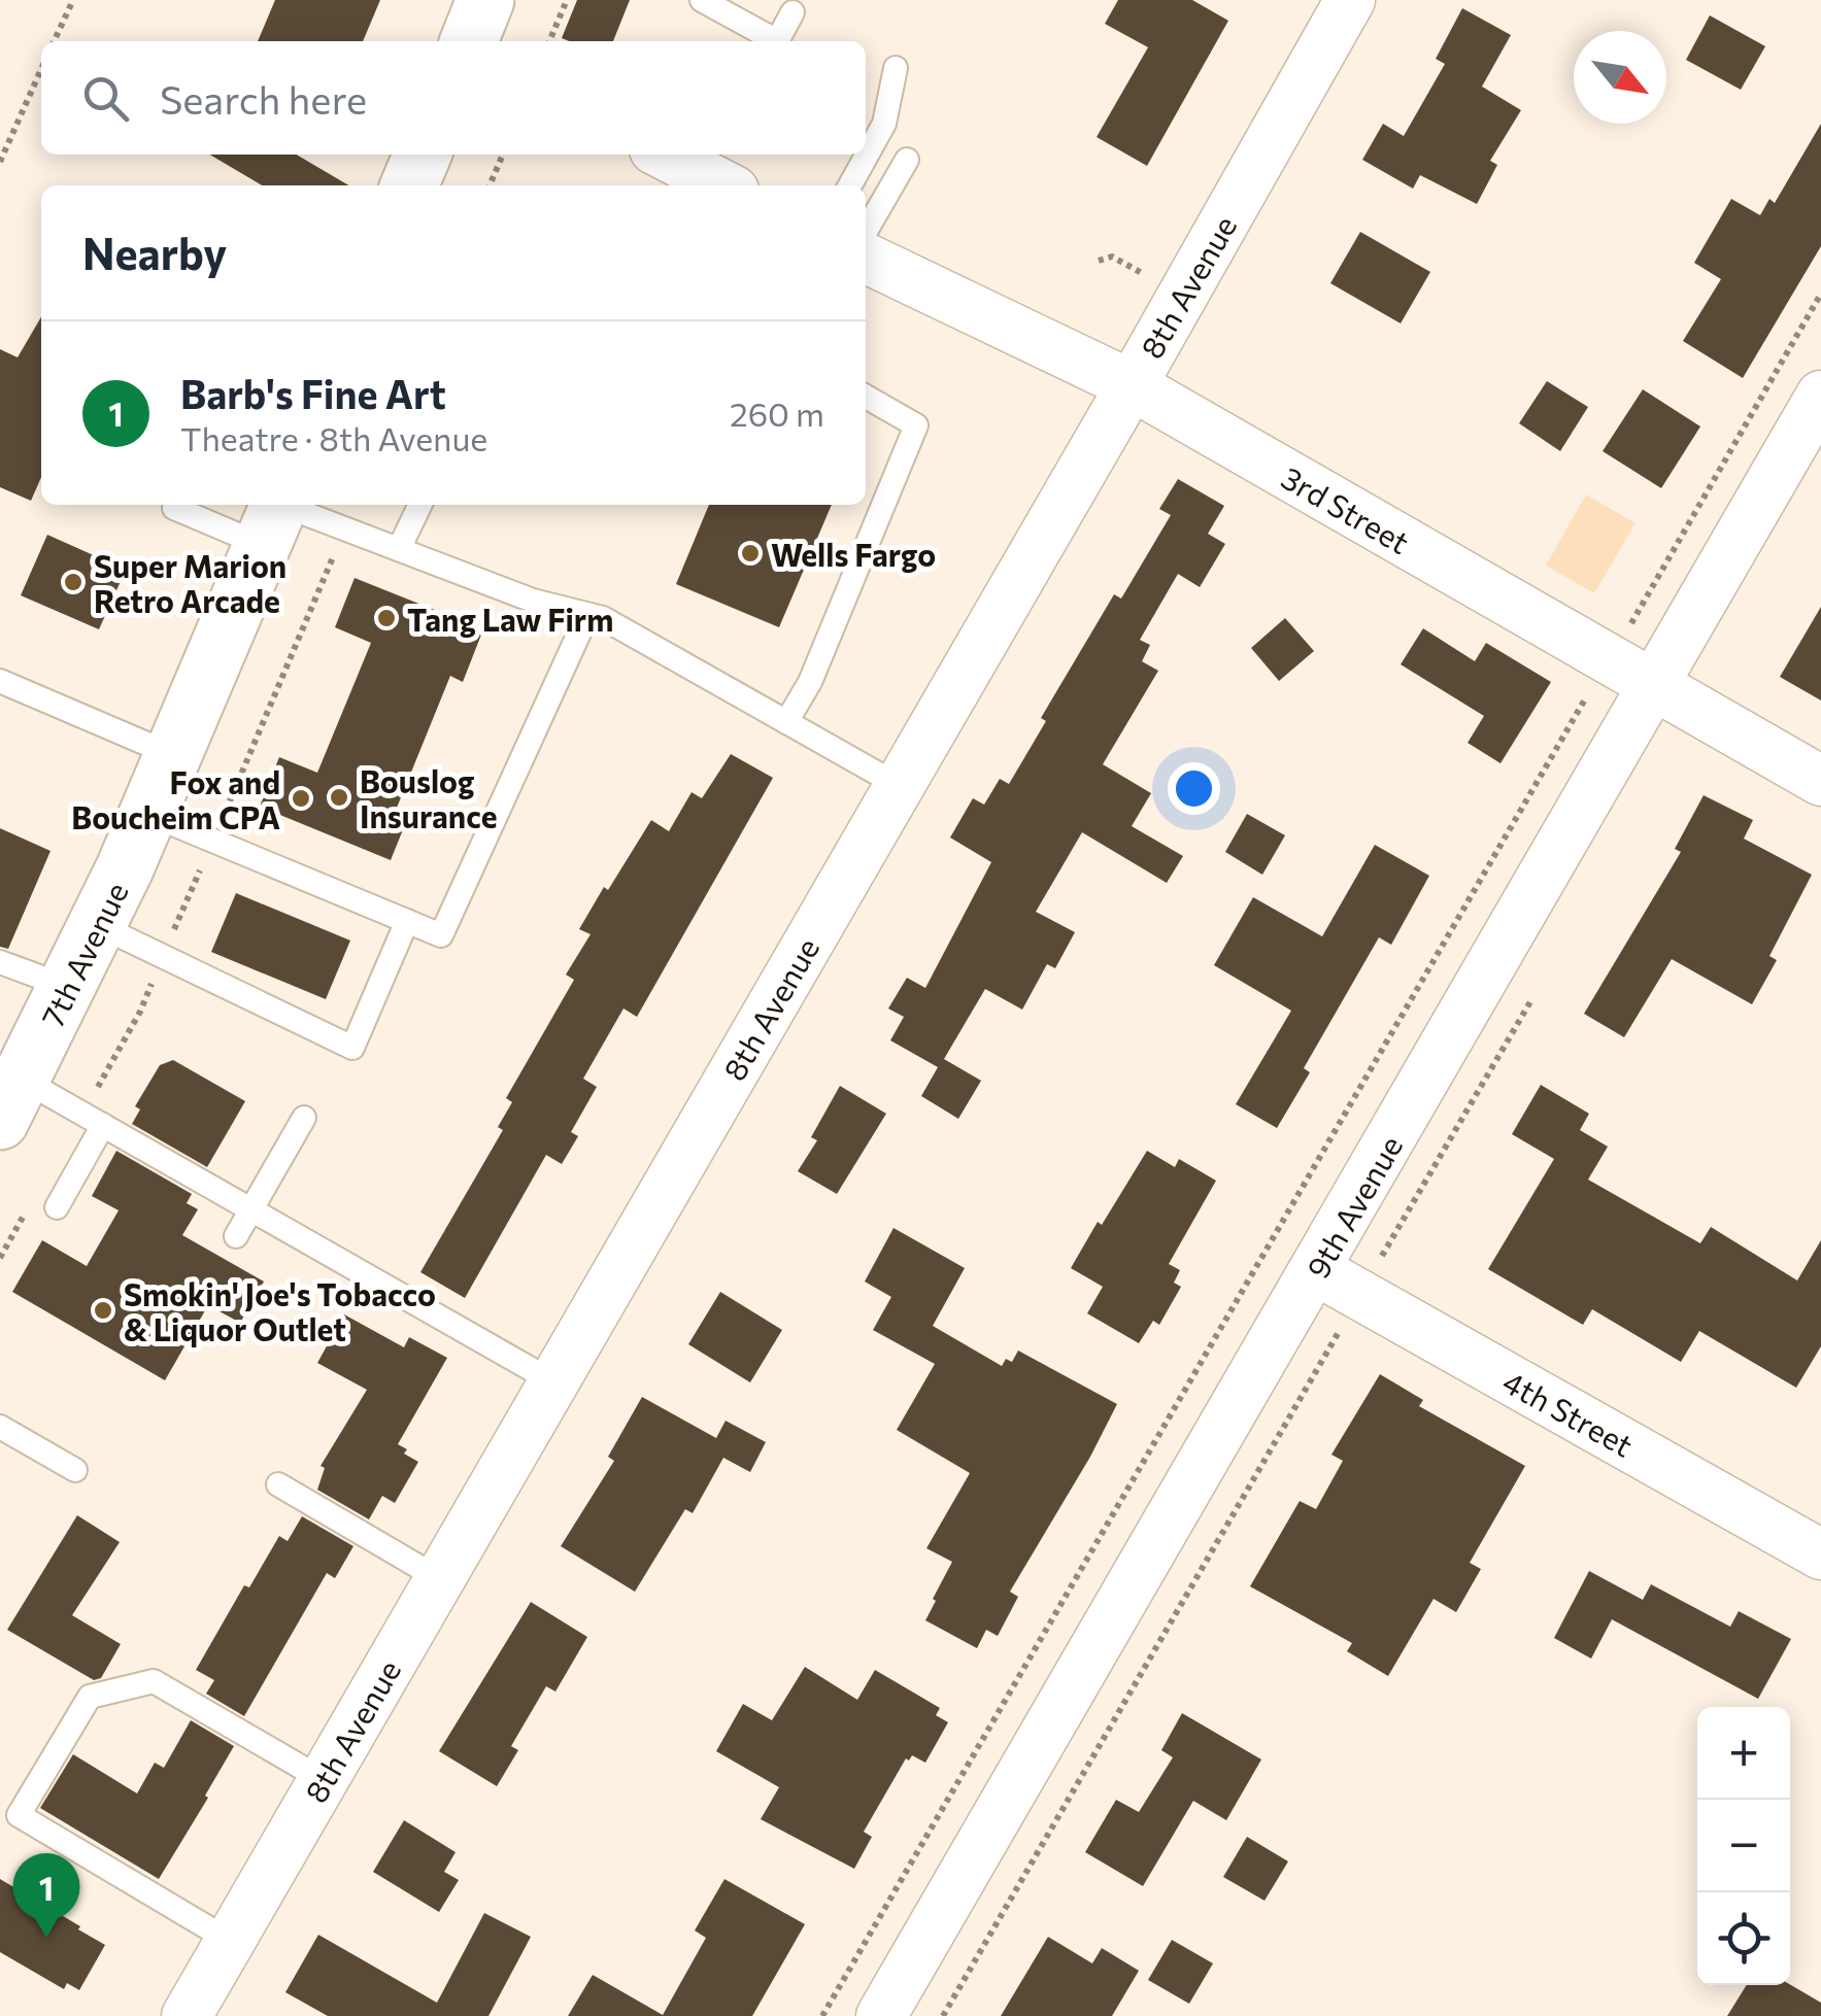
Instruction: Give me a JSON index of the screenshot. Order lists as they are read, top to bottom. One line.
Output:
{"streets":{"main road":["7th Avenue"],"street":["8th Avenue","3rd Street","9th Avenue","4th Street"]},"crossings":[["8th Avenue","3rd Street"],["3rd Street","9th Avenue"],["9th Avenue","4th Street"]],"places":["Wells Fargo","Super Marion Retro Arcade","Tang Law Firm","Bouslog Insurance","Fox and Boucheim CPA","Smokin' Joe's Tobacco & Liquor Outlet"],"north":"bottom right","page":{"search":"Search here","heading":"Nearby","list":[{"mark":"1","name":"Barb's Fine Art","note":"Theatre · 8th Avenue","value":"260 m"}],"map_buttons":["+","−"],"pins":"1"}}
